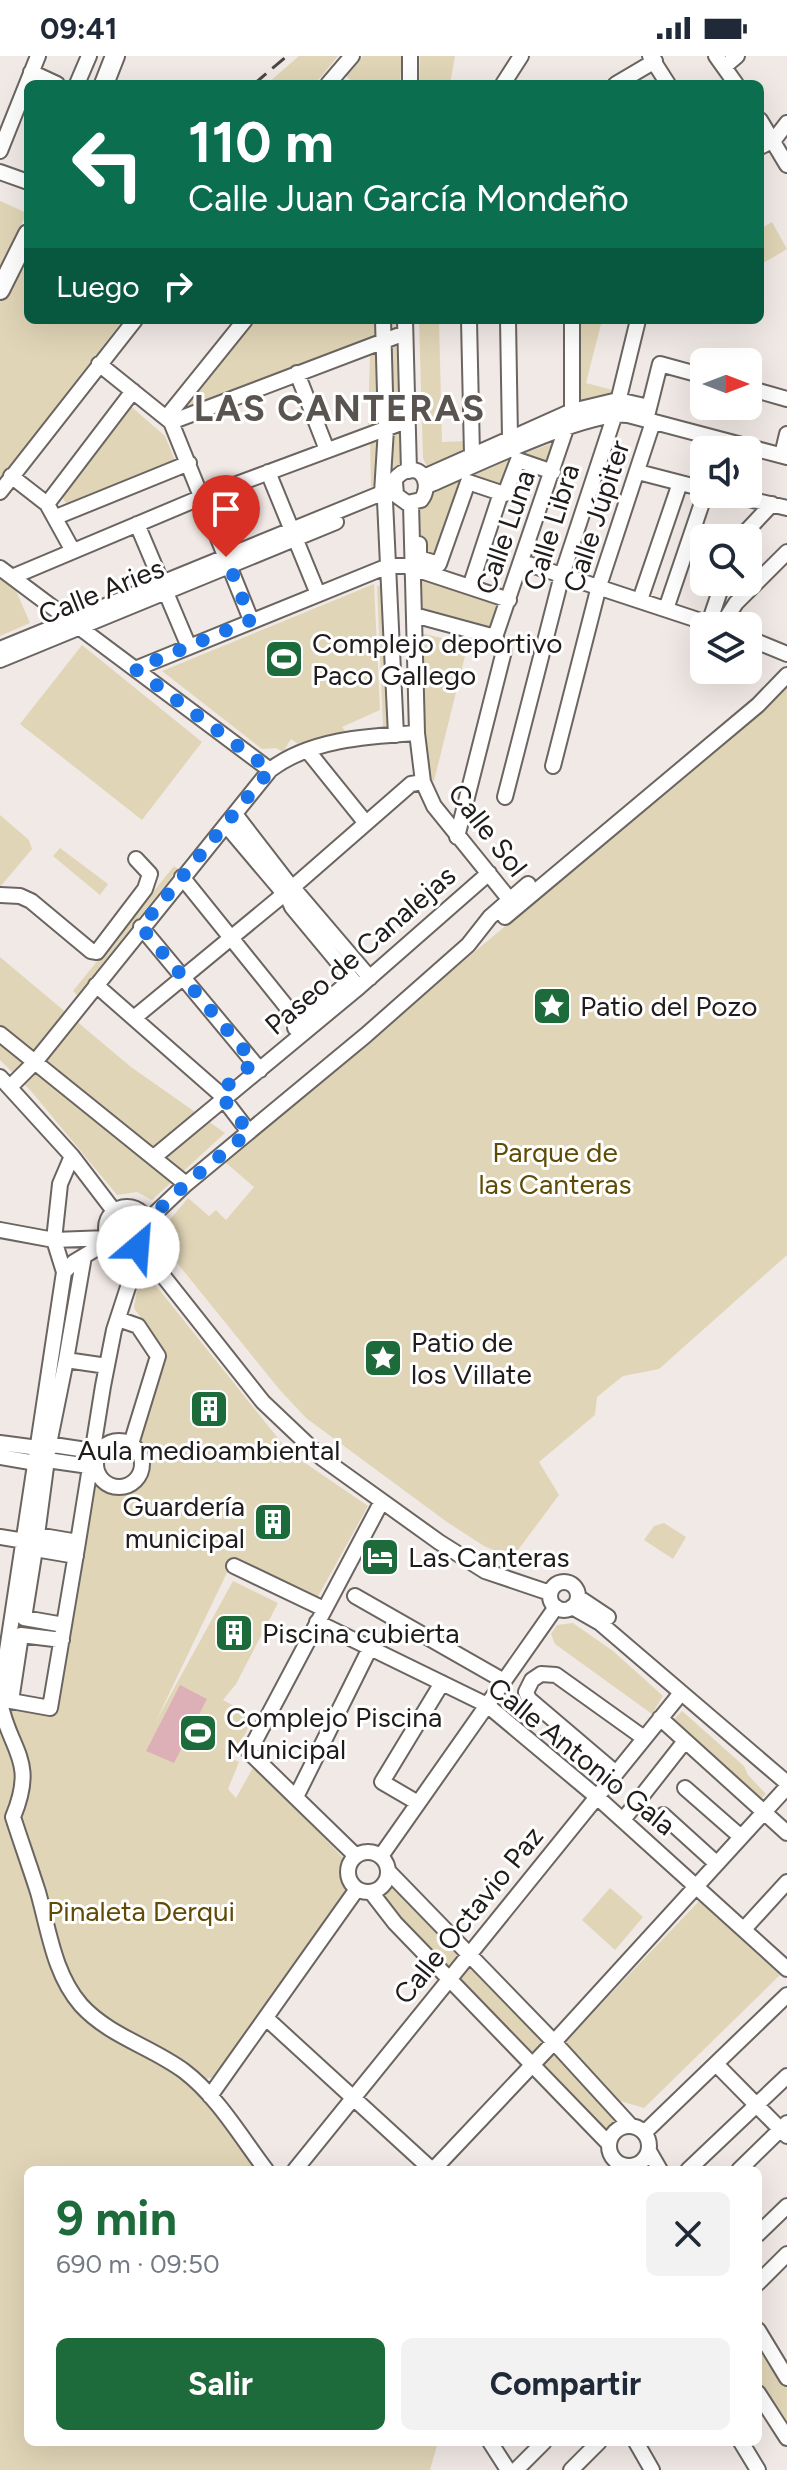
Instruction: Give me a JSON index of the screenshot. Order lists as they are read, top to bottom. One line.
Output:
{"streets":{"street":["Calle Júpiter","Calle Libra","Calle Luna","Calle Aries","Calle Sol","Paseo de Canalejas","Calle Antonio Gala","Calle Octavio Paz"]},"crossings":[["Calle Luna","Calle Sol"],["Calle Aries","Calle Sol"],["Calle Sol","Paseo de Canalejas"],["Calle Antonio Gala","Calle Octavio Paz"]],"districts":["LAS CANTERAS"],"parks":["Parque de las Canteras","Pinaleta Derqui"],"places":{"sports":["Complejo deportivo Paco Gallego","Complejo Piscina Municipal"],"place":["Patio del Pozo","Patio de los Villate"],"building":["Aula medioambiental","Guardería municipal","Piscina cubierta"],"hotel":["Las Canteras"]},"north":"right","page":{"status":"09:41","turn":["110 m","Calle Juan García Mondeño"],"then":"Luego","heading":["9 min","690 m · 09:50"],"buttons":["Salir","Compartir"]}}
